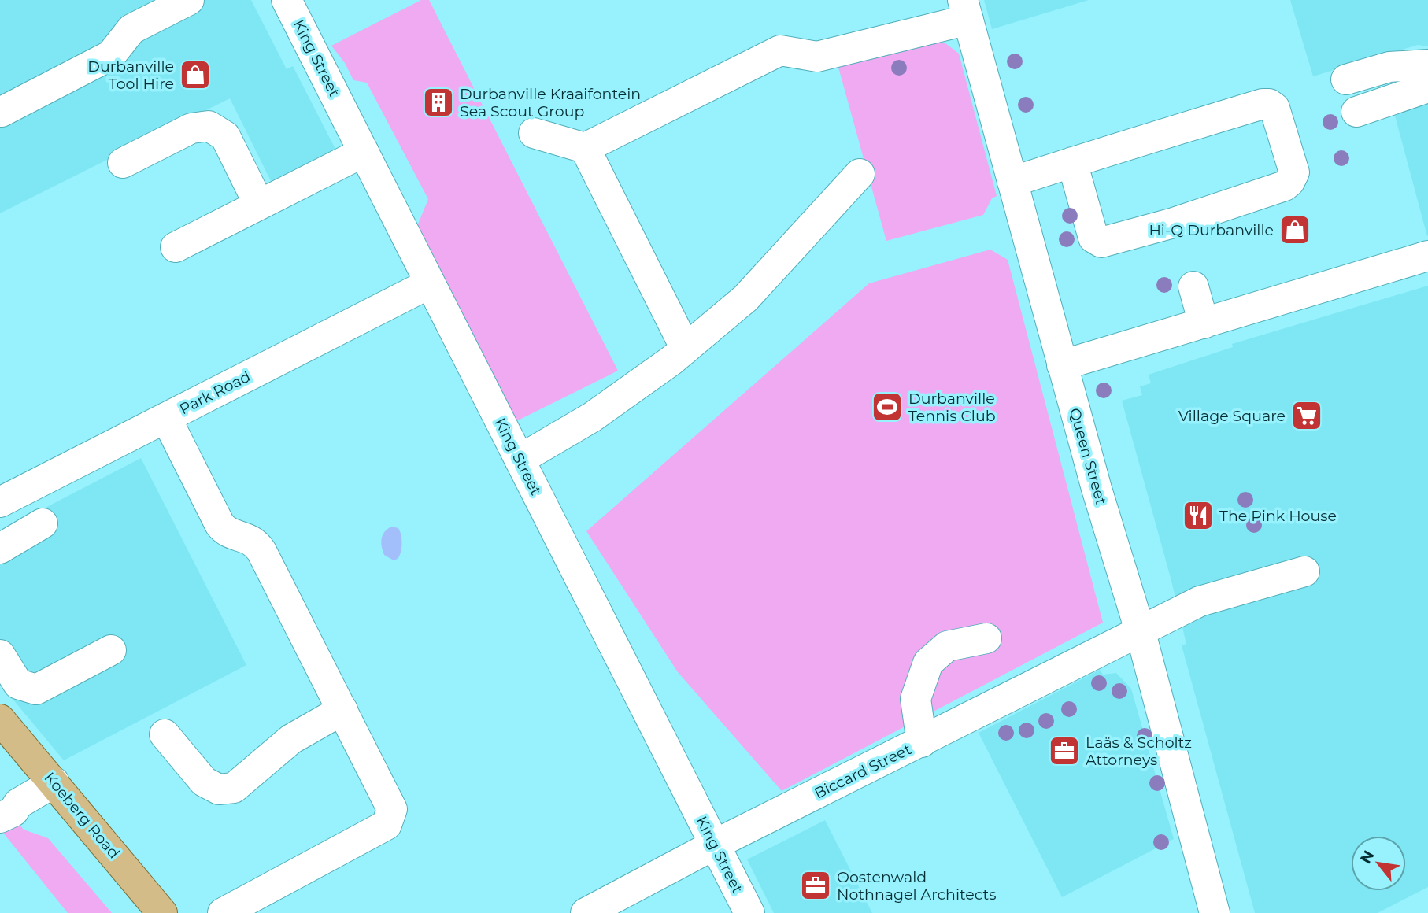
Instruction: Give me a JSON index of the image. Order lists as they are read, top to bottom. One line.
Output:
{"streets":{"main road":["Koeberg Road"],"street":["King Street","Park Road","Queen Street","Biccard Street"]},"crossings":[["King Street","Park Road"],["King Street","Biccard Street"],["Queen Street","Biccard Street"]],"places":{"shop":["Durbanville Tool Hire","Hi-Q Durbanville"],"building":["Durbanville Kraaifontein Sea Scout Group"],"sports":["Durbanville Tennis Club"],"supermarket":["Village Square"],"restaurant":["The Pink House"],"office":["Laäs & Scholtz Attorneys","Oostenwald Nothnagel Architects"]},"north":"top left"}
